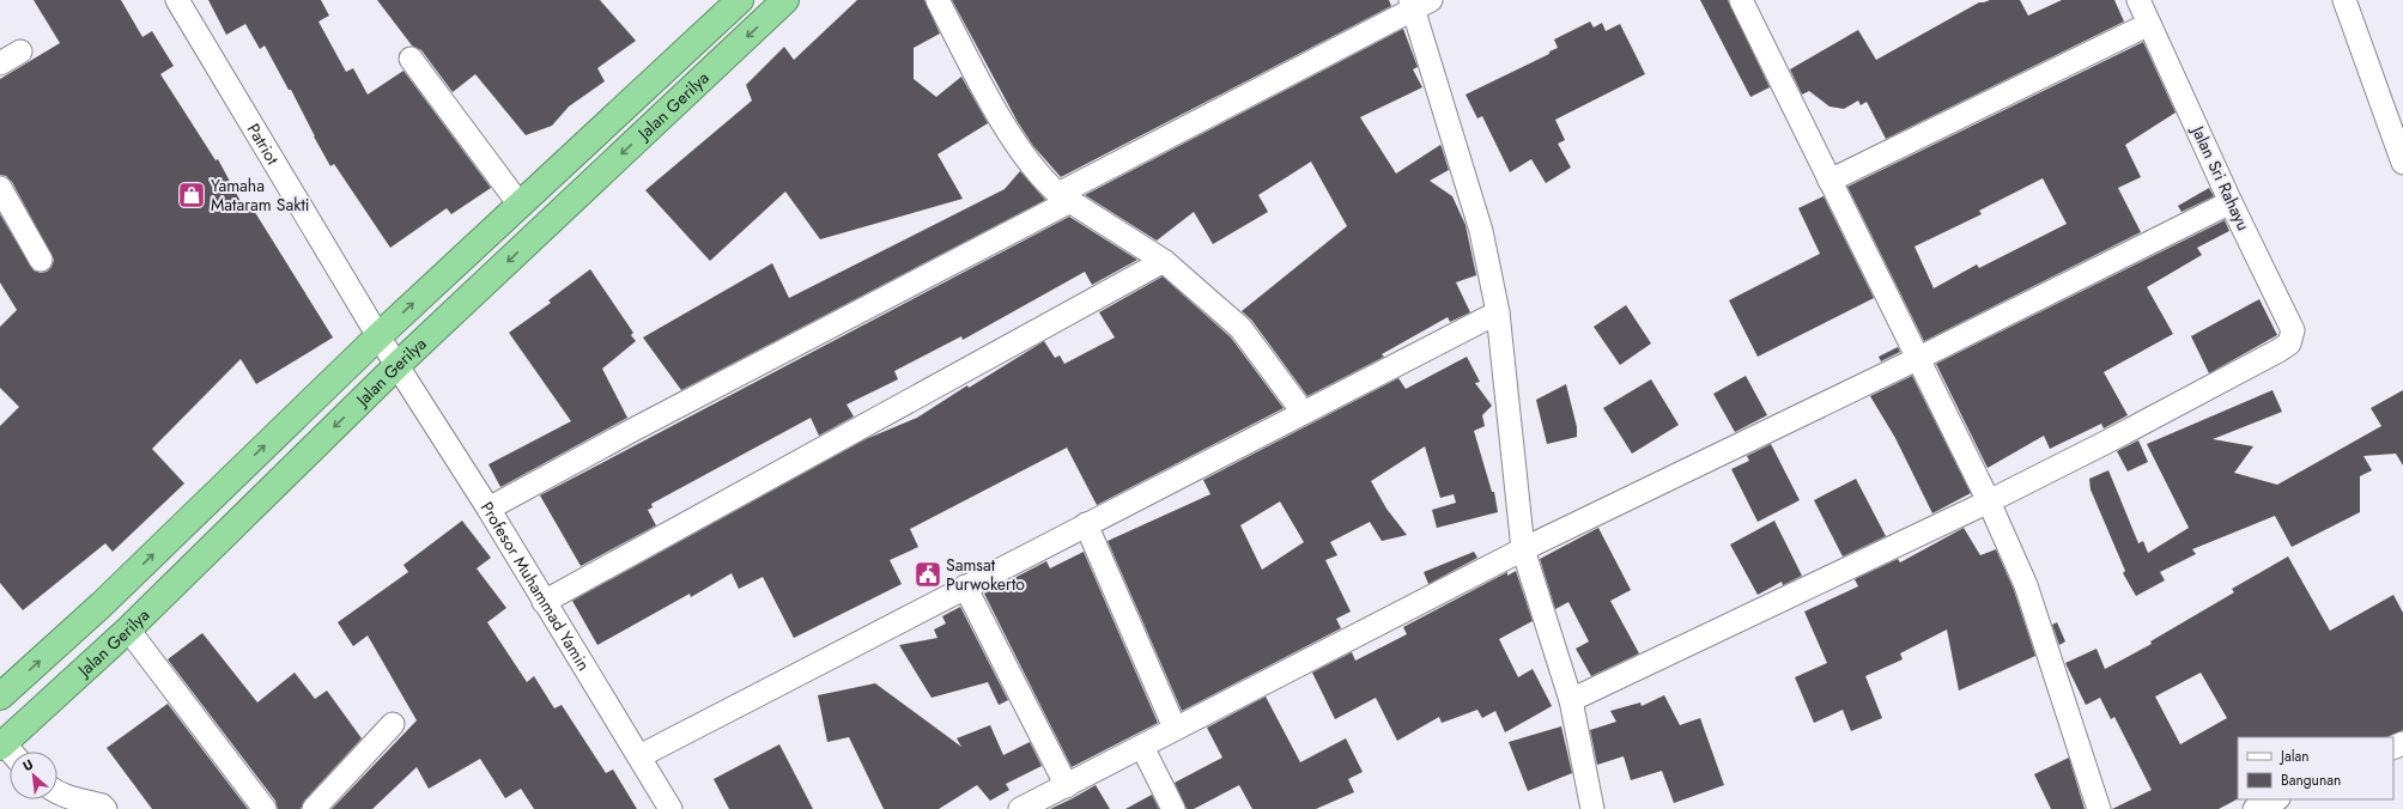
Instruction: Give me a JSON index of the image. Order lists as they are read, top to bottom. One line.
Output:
{"streets":{"highway":["Jalan Gerilya"],"street":["Patriot","Jalan Sri Rahayu","Profesor Muhammad Yamin"]},"crossings":[["Jalan Gerilya","Patriot"],["Jalan Gerilya","Profesor Muhammad Yamin"],["Patriot","Profesor Muhammad Yamin"]],"places":{"shop":["Yamaha Mataram Sakti"],"public building":["Samsat Purwokerto"]},"legend":["Jalan","Bangunan"],"north":"top left"}
